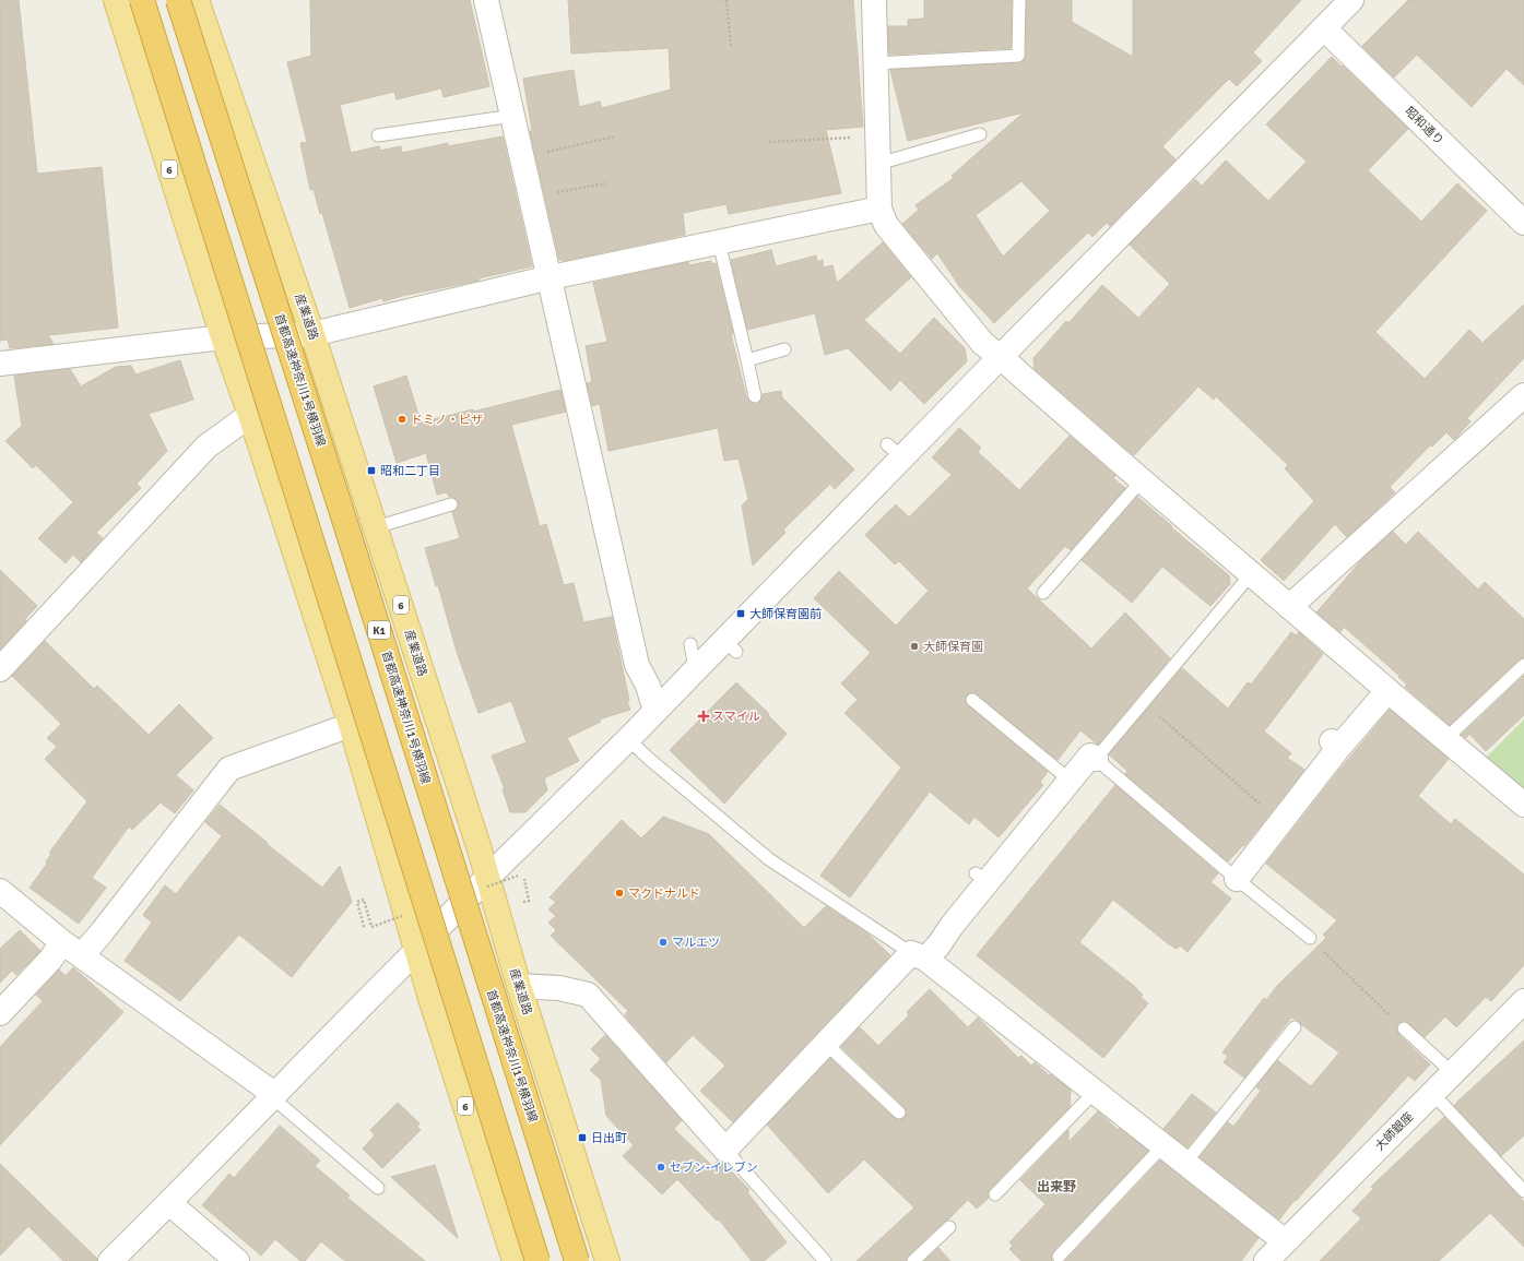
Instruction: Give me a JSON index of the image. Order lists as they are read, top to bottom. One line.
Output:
{"streets":{"highway":["首都高速神奈川1号横羽線","K1"],"main road":["6","産業道路"],"street":["昭和通り","大師銀座"]},"districts":["出来野"],"places":{"other":["ドミノ・ピザ","大師保育園","マクドナルド","マルエツ","セブン-イレブン"],"transit":["昭和二丁目","大師保育園前","日出町"],"health":["スマイル"]}}
